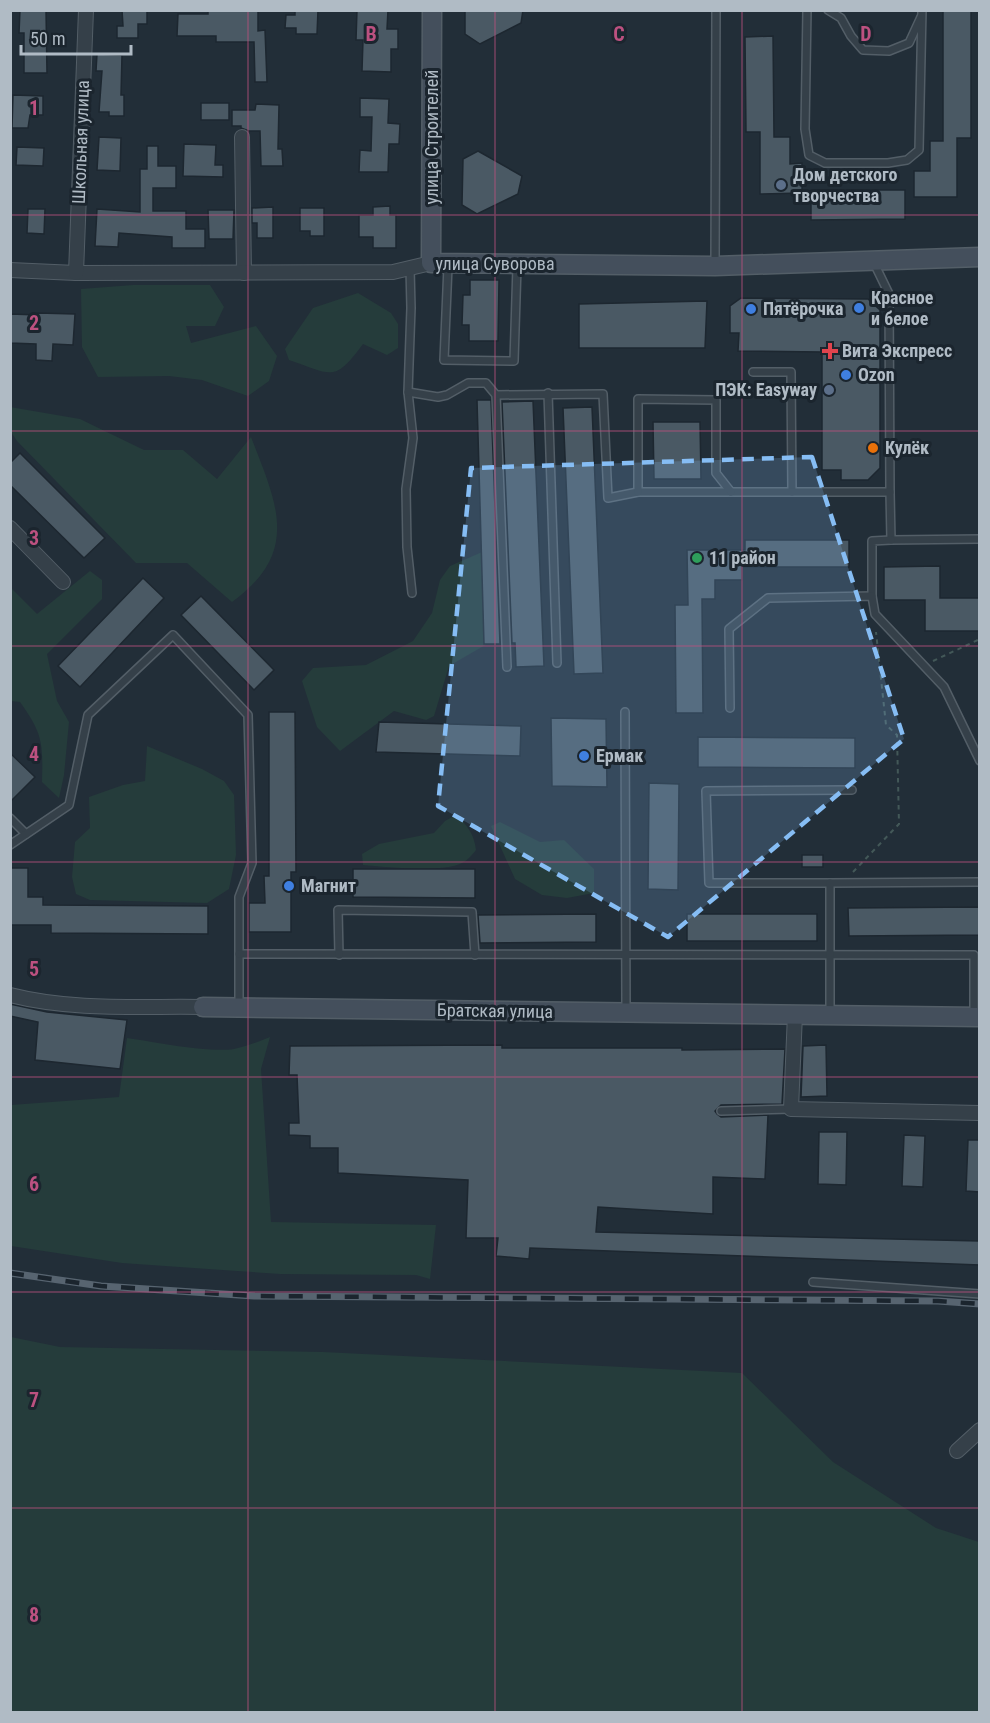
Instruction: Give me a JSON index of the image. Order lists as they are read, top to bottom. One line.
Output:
{"streets":{"street":["улица Строителей","Школьная улица","улица Суворова","Братская улица"]},"crossings":[["улица Строителей","улица Суворова"],["Школьная улица","улица Суворова"]],"places":{"other":["Дом детского творчества","Красное и белое","Пятёрочка","Ozon","ПЭК: Easyway","Кулёк","11 район","Ермак","Магнит"],"health":["Вита Экспресс"]},"scale_bar":"50 m","grid":{"columns":["B","C","D"],"rows":["1","2","3","4","5","6","7","8"]}}
